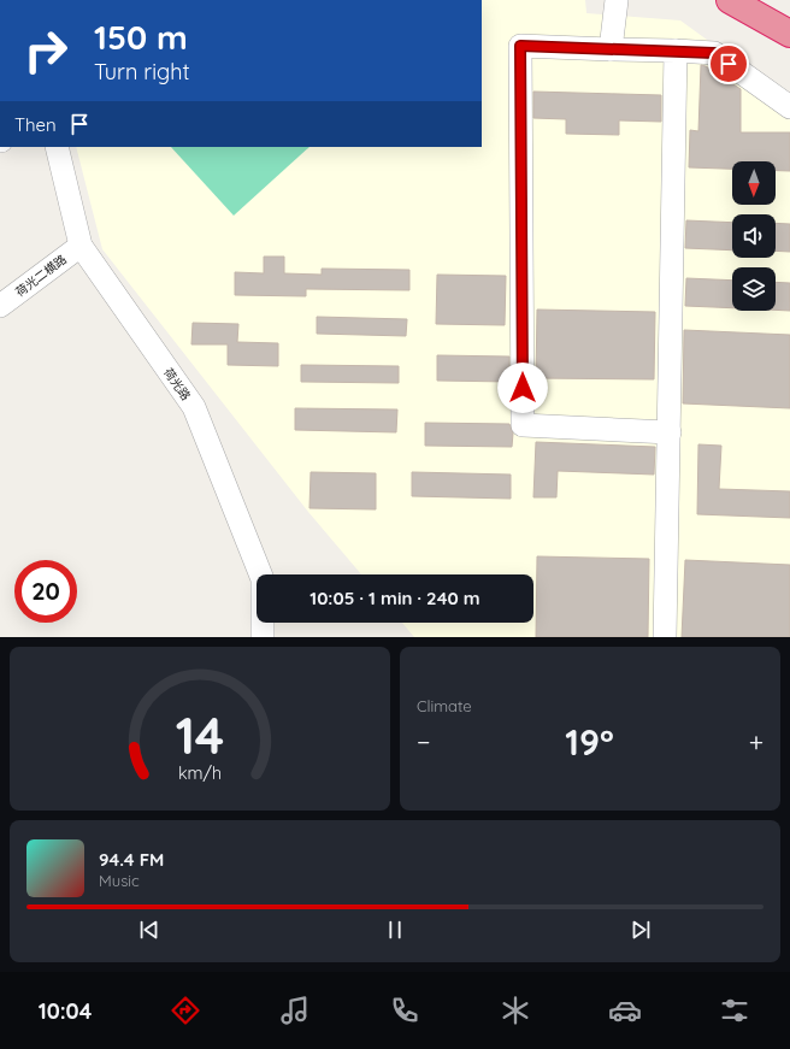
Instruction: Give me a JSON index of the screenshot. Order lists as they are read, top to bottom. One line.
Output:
{"streets":{"street":["荷光二横路","荷光路"]},"crossings":[["荷光二横路","荷光路"]],"north":"bottom","page":{"turn":["150 m","Turn right"],"then":"Then","limit":"20","trip":"10:05 · 1 min · 240 m","tile":"Climate","heat":["−","19°","+"],"song":["94.4 FM","Music"],"tabs":"10:04","gauge":["14","km/h"]}}
